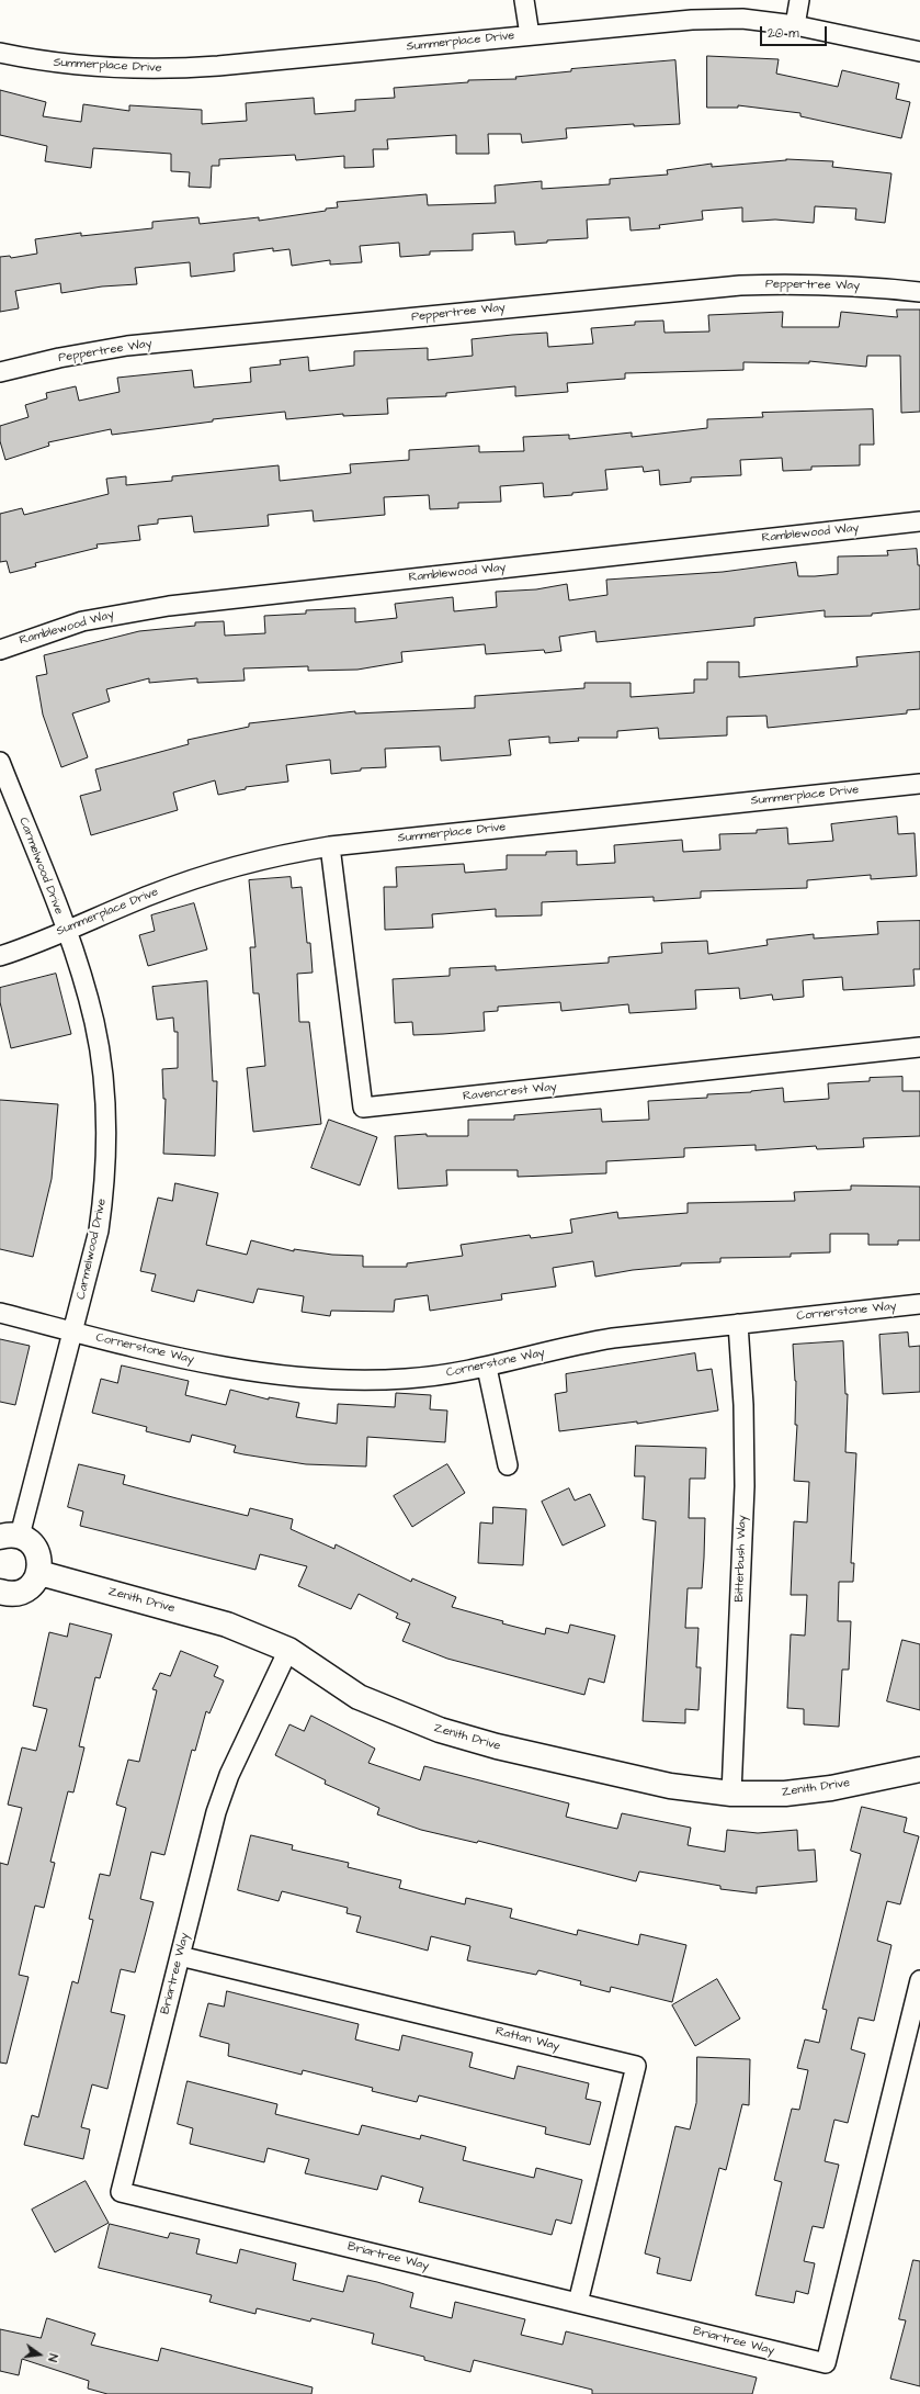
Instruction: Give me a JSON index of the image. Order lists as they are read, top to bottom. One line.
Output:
{"streets":{"street":["Summerplace Drive","Peppertree Way","Ramblewood Way","Carmelwood Drive","Ravencrest Way","Cornerstone Way","Bitterbush Way","Zenith Drive","Briartree Way","Rattan Way"]},"crossings":[["Summerplace Drive","Carmelwood Drive"],["Summerplace Drive","Ravencrest Way"],["Carmelwood Drive","Cornerstone Way"],["Cornerstone Way","Bitterbush Way"],["Bitterbush Way","Zenith Drive"],["Zenith Drive","Briartree Way"],["Briartree Way","Rattan Way"]],"scale_bar":"20 m","north":"right"}
